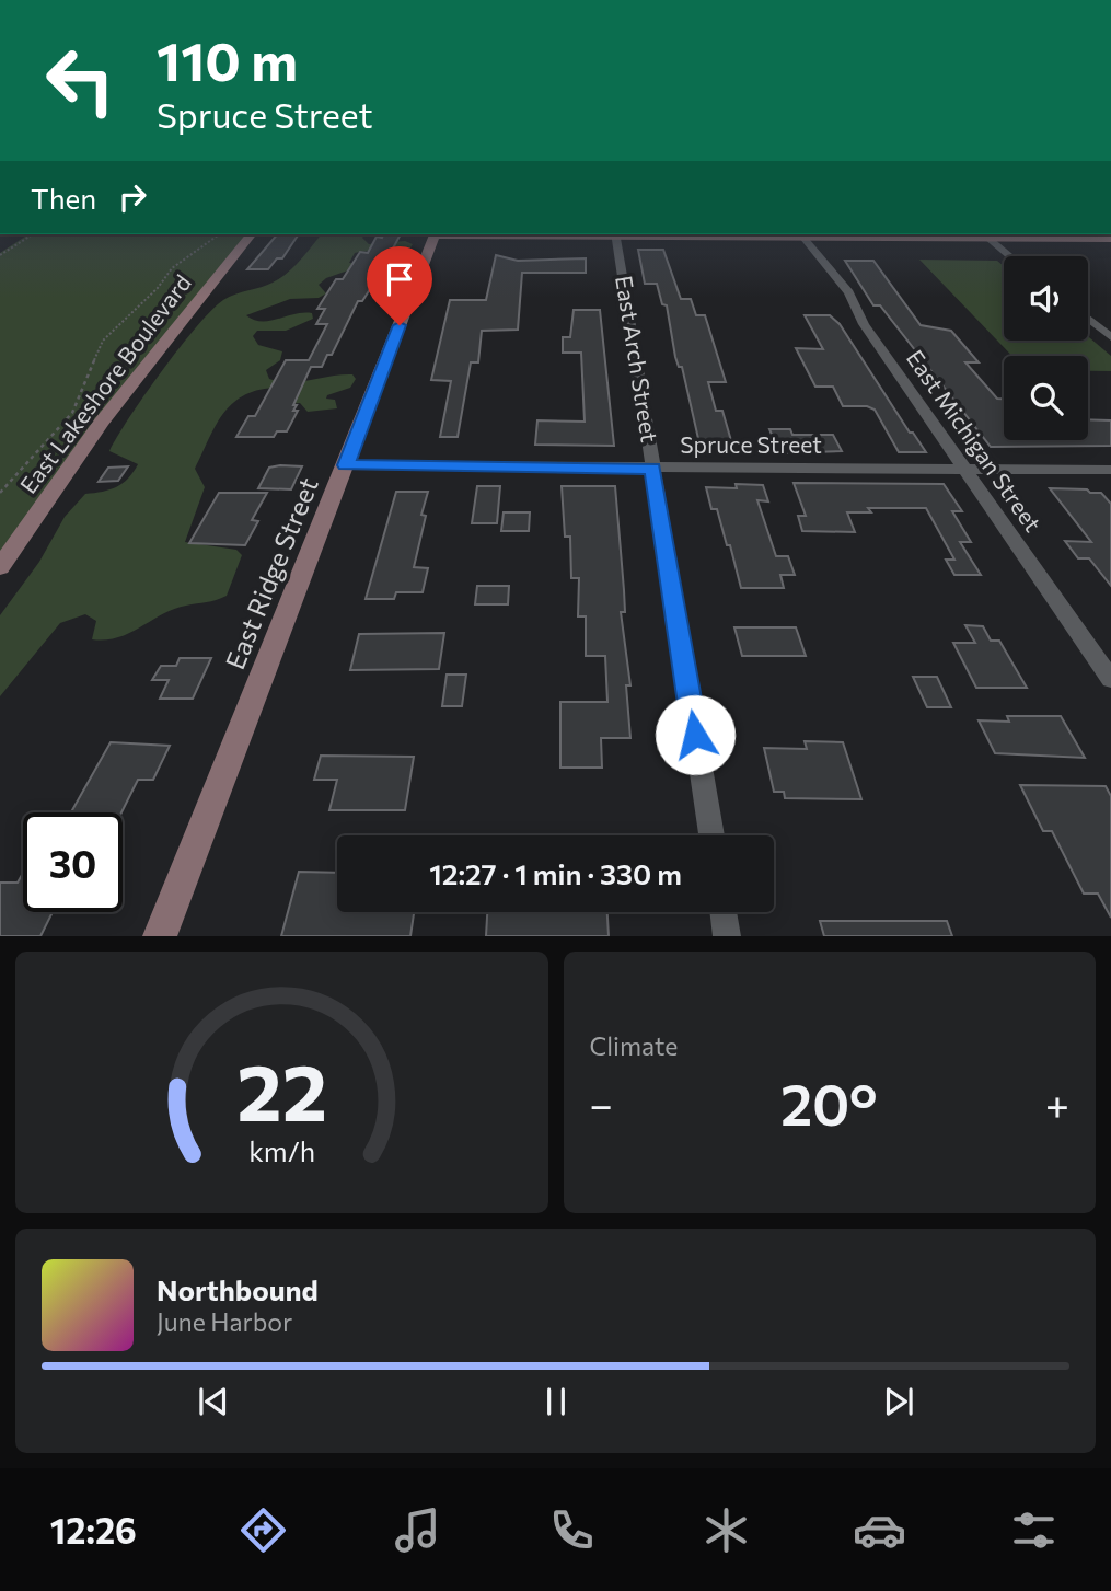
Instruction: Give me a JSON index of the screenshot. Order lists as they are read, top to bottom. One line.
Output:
{"streets":{"street":["East Arch Street","East Lakeshore Boulevard","East Michigan Street","Spruce Street","East Ridge Street"]},"crossings":[["East Arch Street","Spruce Street"],["East Michigan Street","Spruce Street"],["Spruce Street","East Ridge Street"]],"page":{"turn":["110 m","Spruce Street"],"then":"Then","limit":"30","trip":"12:27 · 1 min · 330 m","tile":"Climate","heat":["−","20°","+"],"song":["Northbound","June Harbor"],"tabs":"12:26","gauge":["22","km/h"]}}
